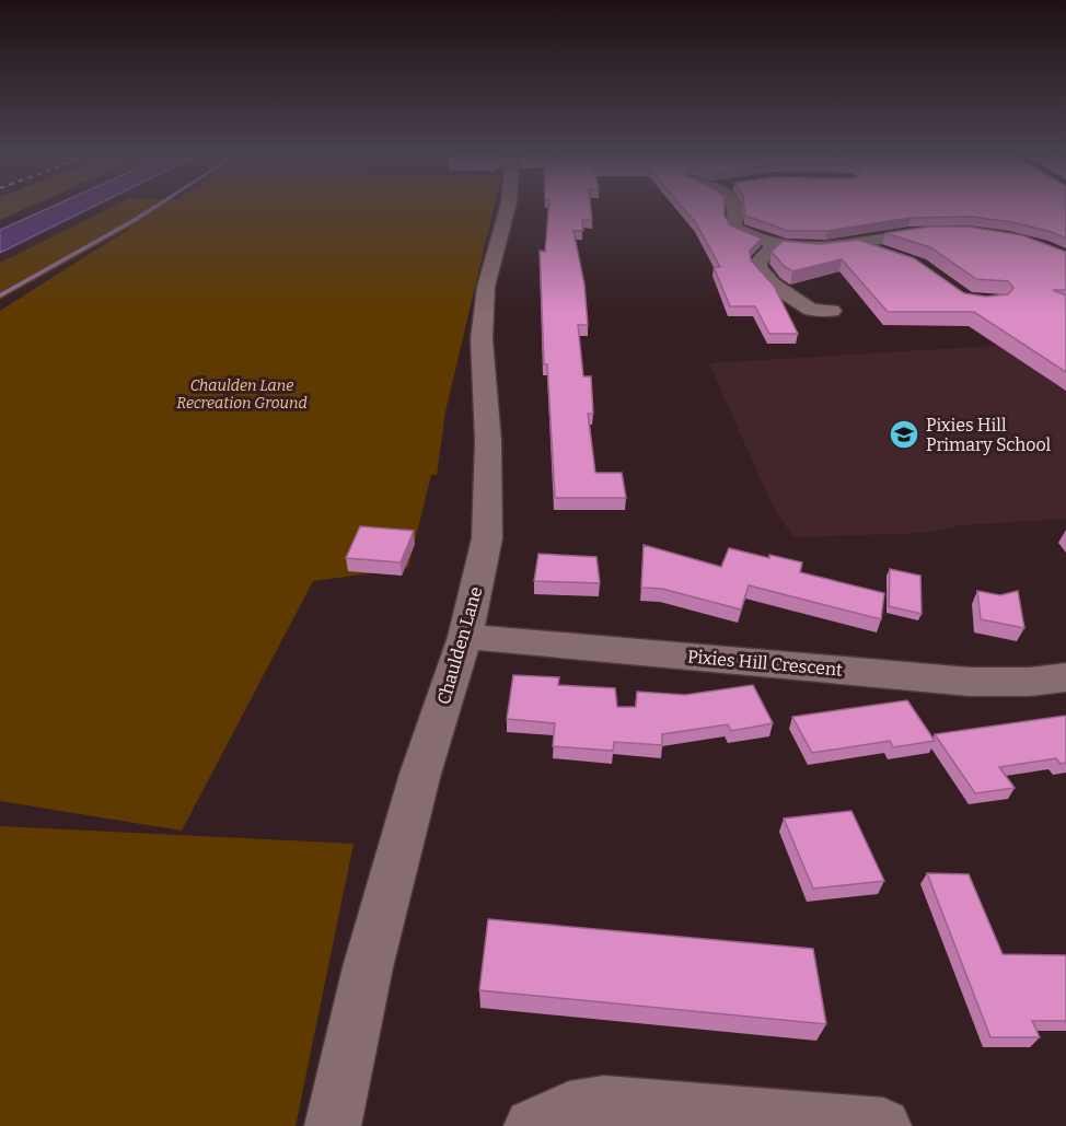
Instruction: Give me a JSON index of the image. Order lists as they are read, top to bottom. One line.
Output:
{"streets":{"street":["Chaulden Lane","Pixies Hill Crescent"]},"crossings":[["Chaulden Lane","Pixies Hill Crescent"]],"parks":["Chaulden Lane Recreation Ground"],"places":{"school or university":["Pixies Hill Primary School"]}}
